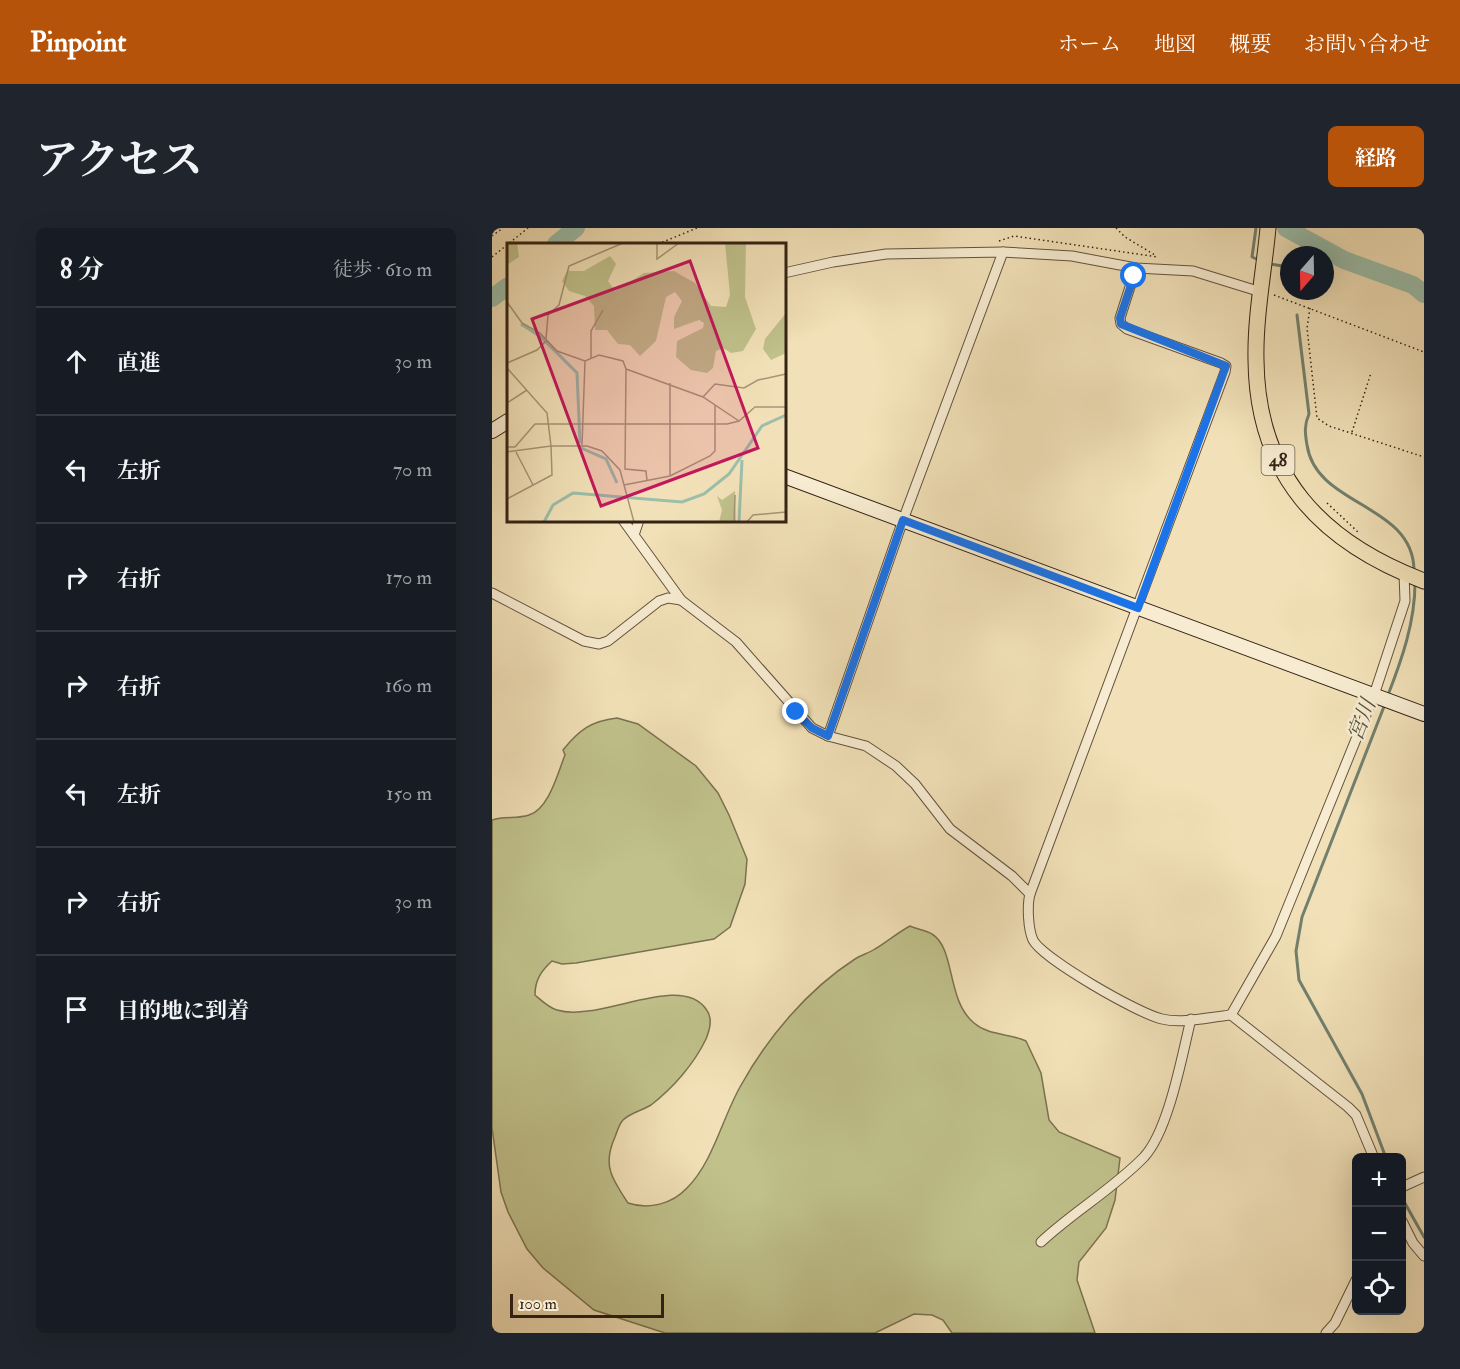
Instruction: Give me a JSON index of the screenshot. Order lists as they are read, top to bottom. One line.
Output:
{"streets":{"main road":["48"]},"water":["宮川"],"scale_bar":"100 m","north":"bottom","page":{"header":"Pinpoint","nav":["ホーム","地図","概要","お問い合わせ"],"title":"アクセス","buttons":"経路","heading":["8 分","徒歩 · 610 m"],"list":[["直進","30 m"],["左折","70 m"],["右折","170 m"],["右折","160 m"],["左折","150 m"],["右折","30 m"],"目的地に到着"],"map_buttons":["+","−"],"scale":"100 m"}}
